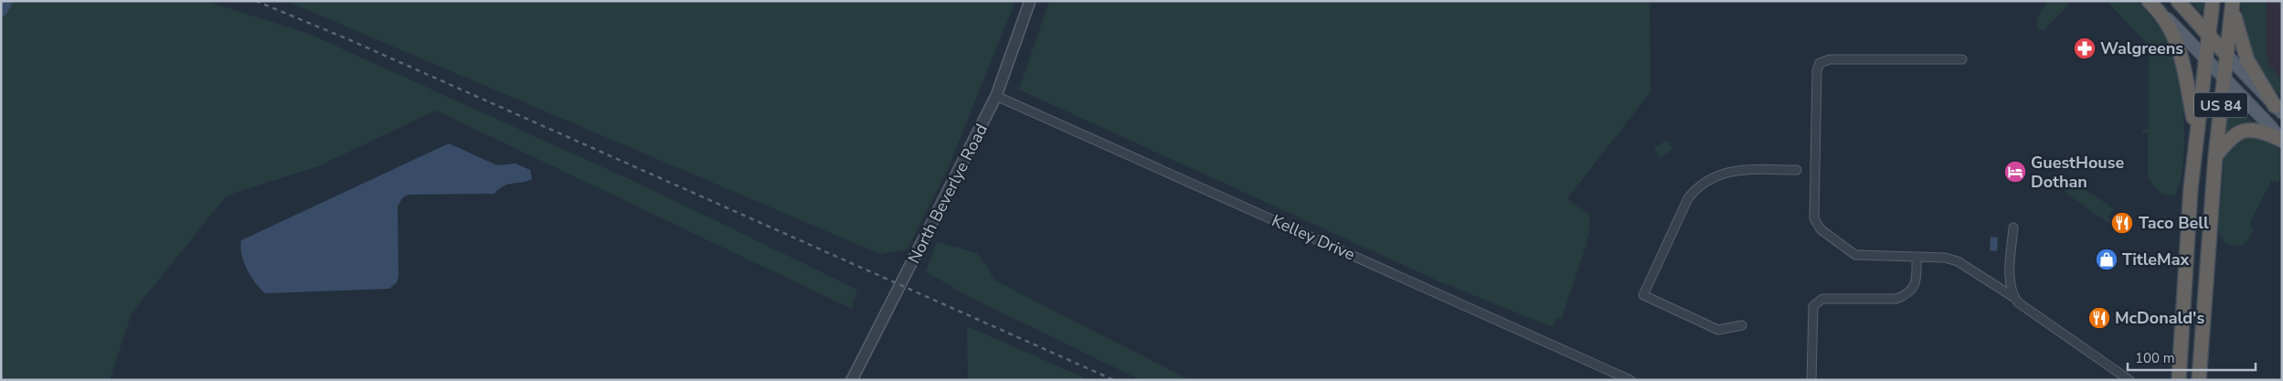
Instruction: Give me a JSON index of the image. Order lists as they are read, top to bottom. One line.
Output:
{"streets":{"highway":["US 84"],"street":["North Beverlye Road","Kelley Drive"]},"crossings":[["North Beverlye Road","Kelley Drive"]],"places":{"pharmacy":["Walgreens"],"hotel":["GuestHouse Dothan"],"restaurant":["Taco Bell","McDonald's"],"shop":["TitleMax"]},"scale_bar":"100 m"}
